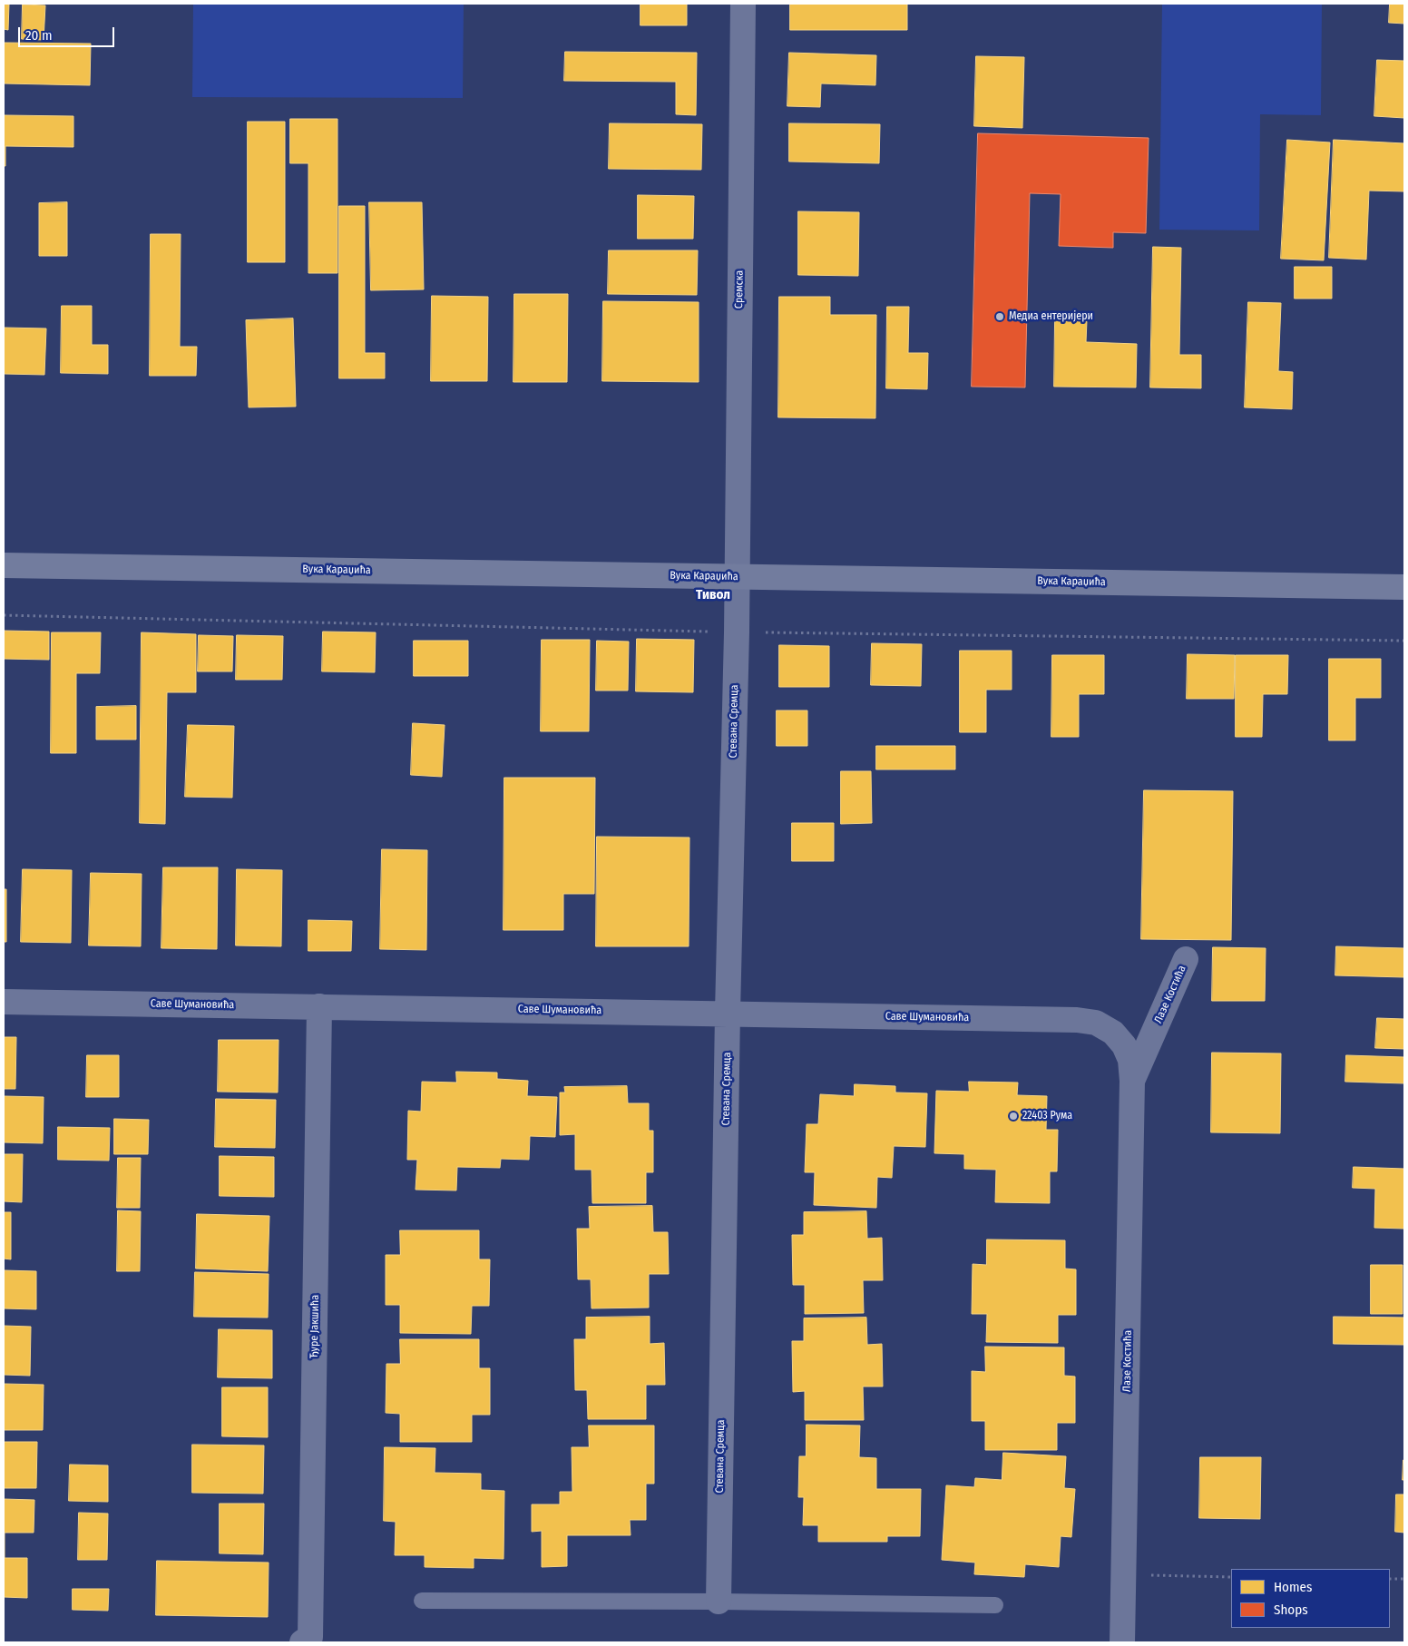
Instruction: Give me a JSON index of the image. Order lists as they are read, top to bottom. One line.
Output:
{"streets":{"main road":["Вука Караџића"],"street":["Сремска","Стевана Сремца","Лазе Костића","Саве Шумановића","Ђуре Јакшића"]},"crossings":[["Сремска","Вука Караџића"],["Сремска","Стевана Сремца"],["Вука Караџића","Стевана Сремца"],["Стевана Сремца","Саве Шумановића"],["Лазе Костића","Саве Шумановића"],["Саве Шумановића","Ђуре Јакшића"]],"districts":["Тивол"],"places":["Медиа ентеријери","22403 Рума"],"legend":["Homes","Shops"],"scale_bar":"20 m"}
